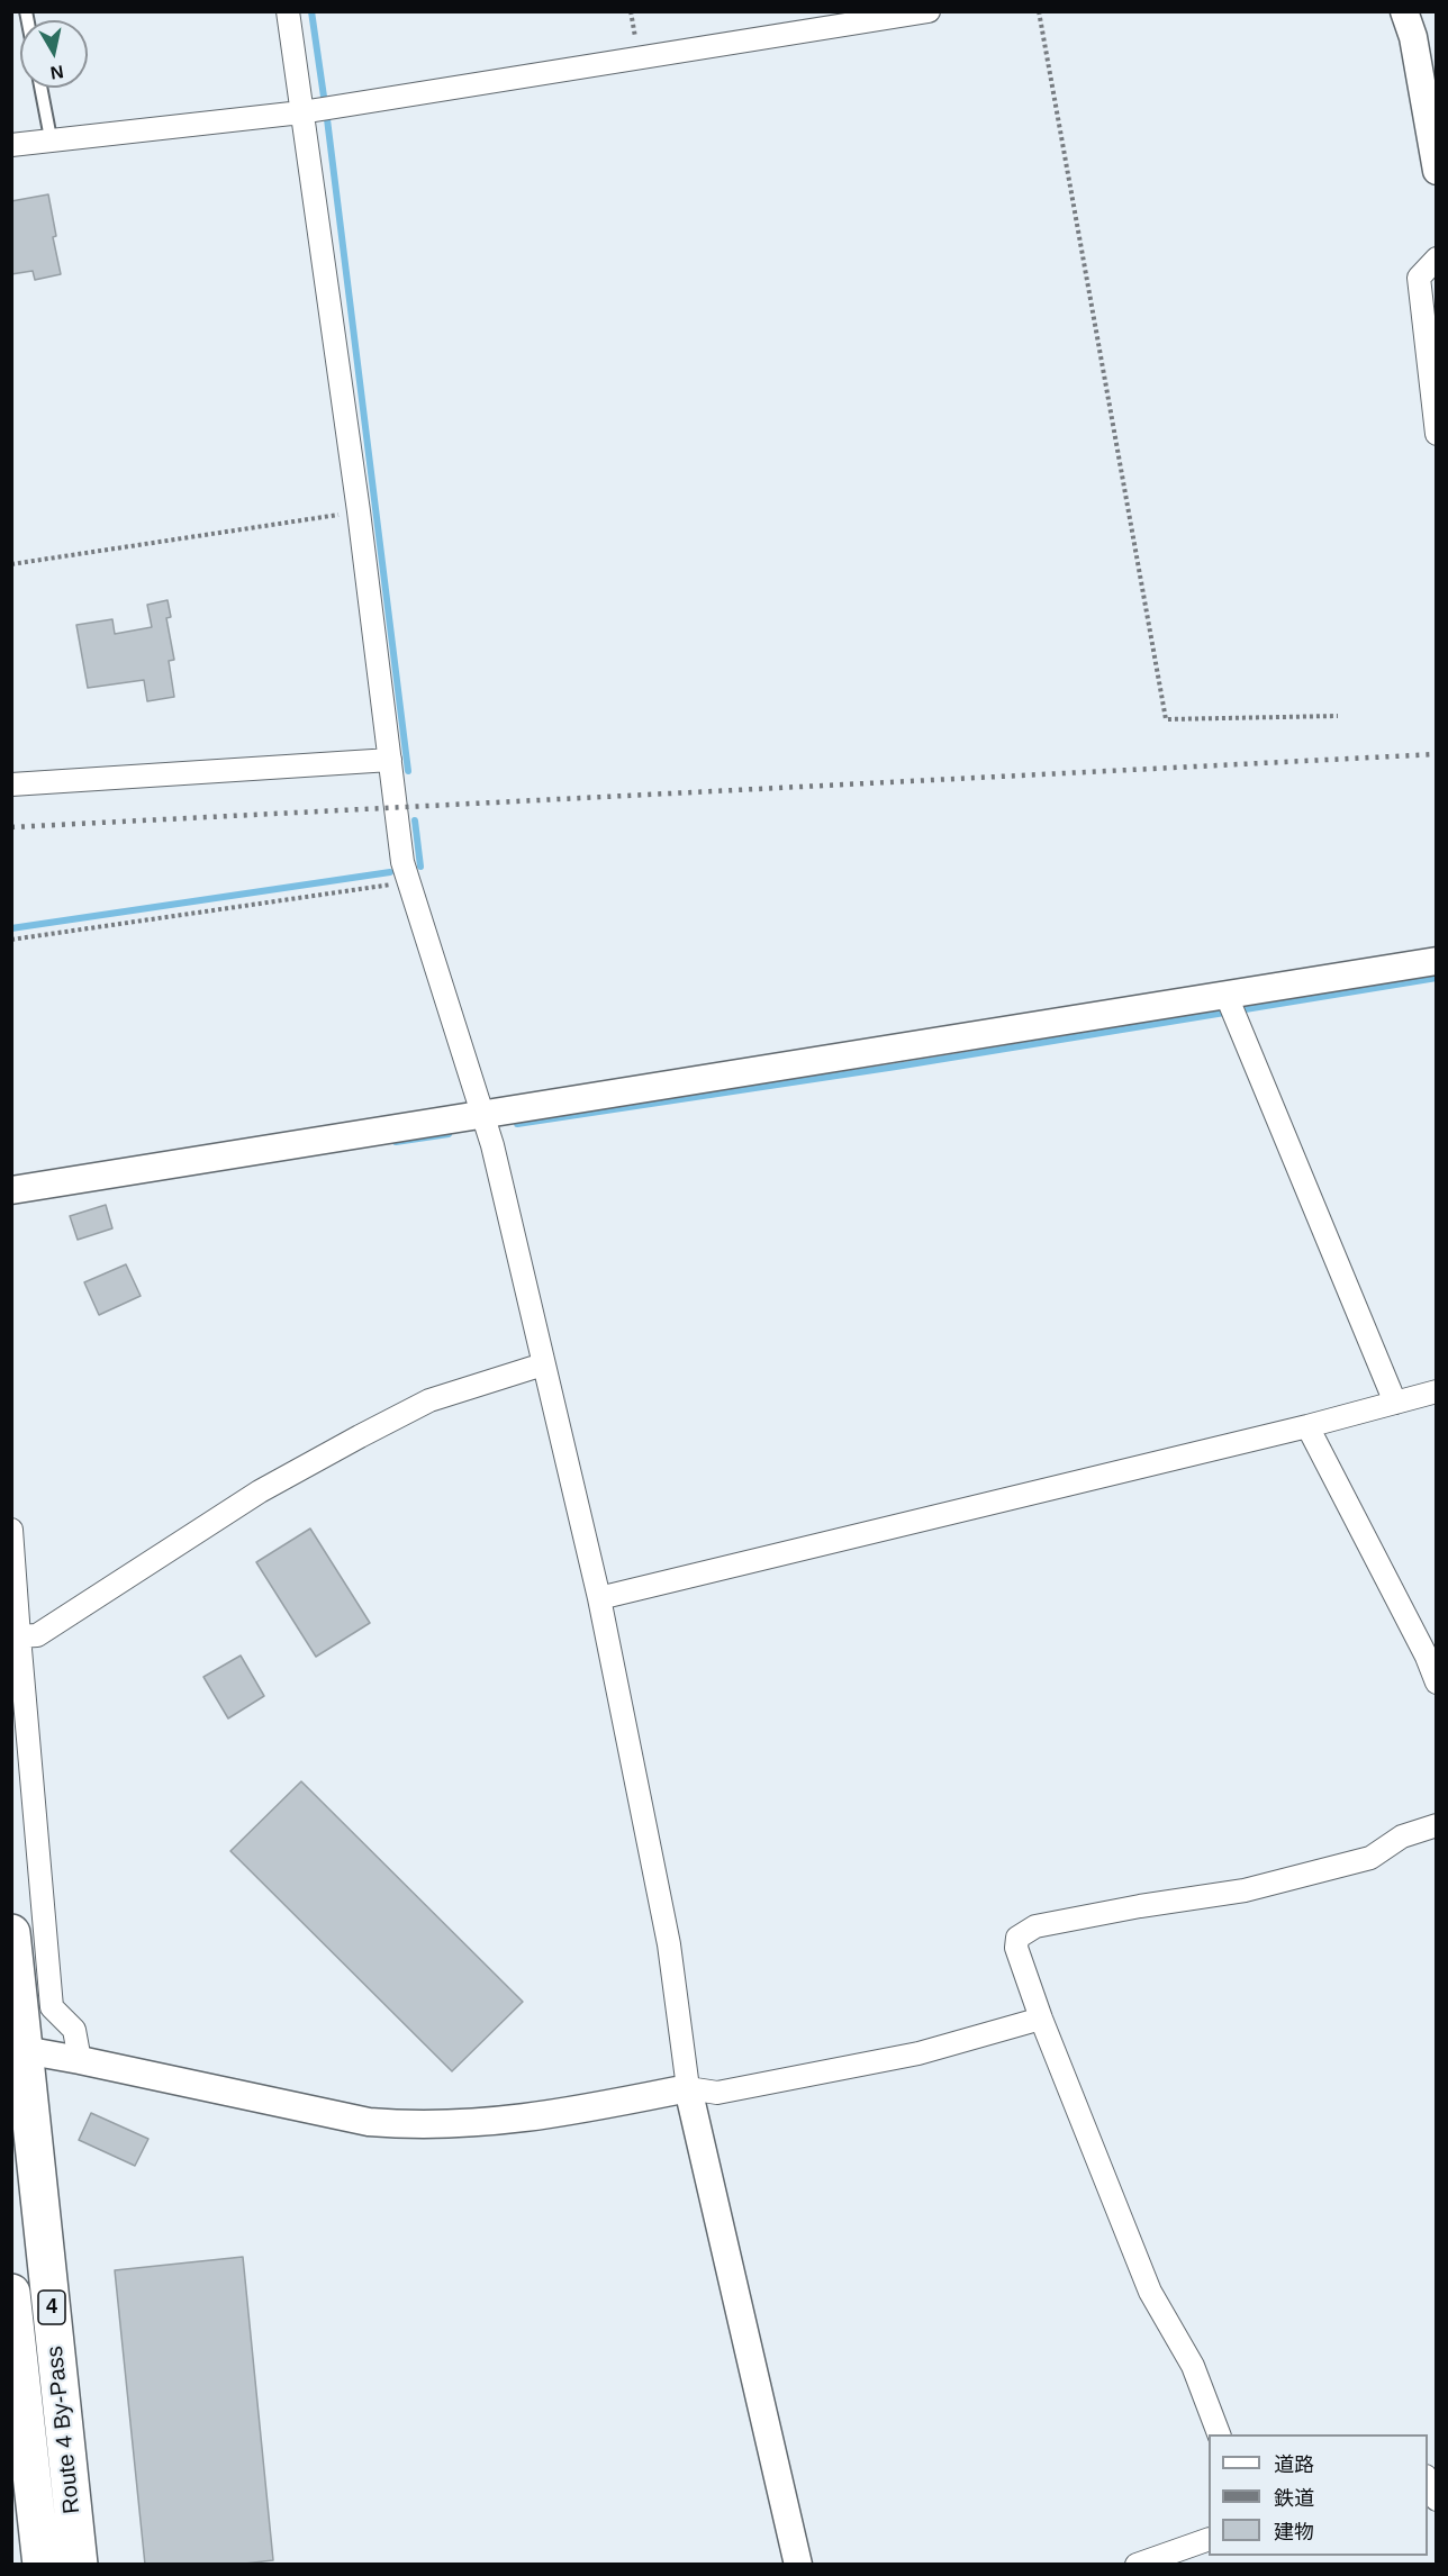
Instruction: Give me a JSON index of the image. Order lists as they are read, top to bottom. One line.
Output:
{"streets":{"highway":["4","Route 4 By-Pass"]},"legend":["道路","鉄道","建物"],"north":"bottom"}
